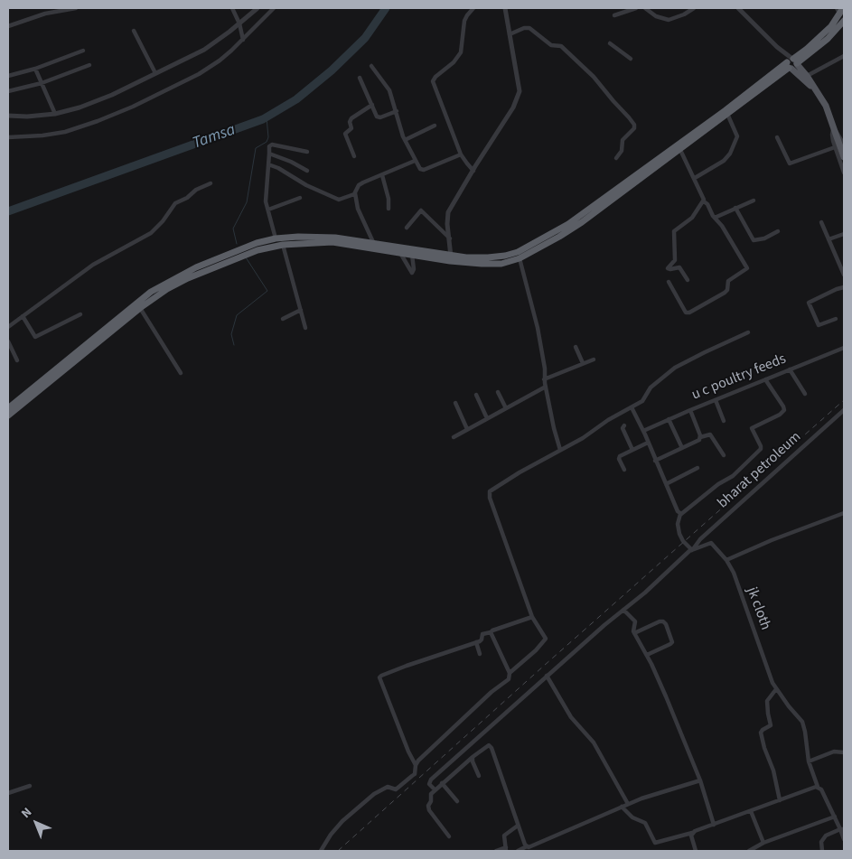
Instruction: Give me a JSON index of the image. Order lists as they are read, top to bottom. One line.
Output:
{"streets":{"street":["u c poultry feeds","bharat petroleum","jk cloth"]},"crossings":[["bharat petroleum","jk cloth"]],"water":["Tamsa"],"north":"top left"}
